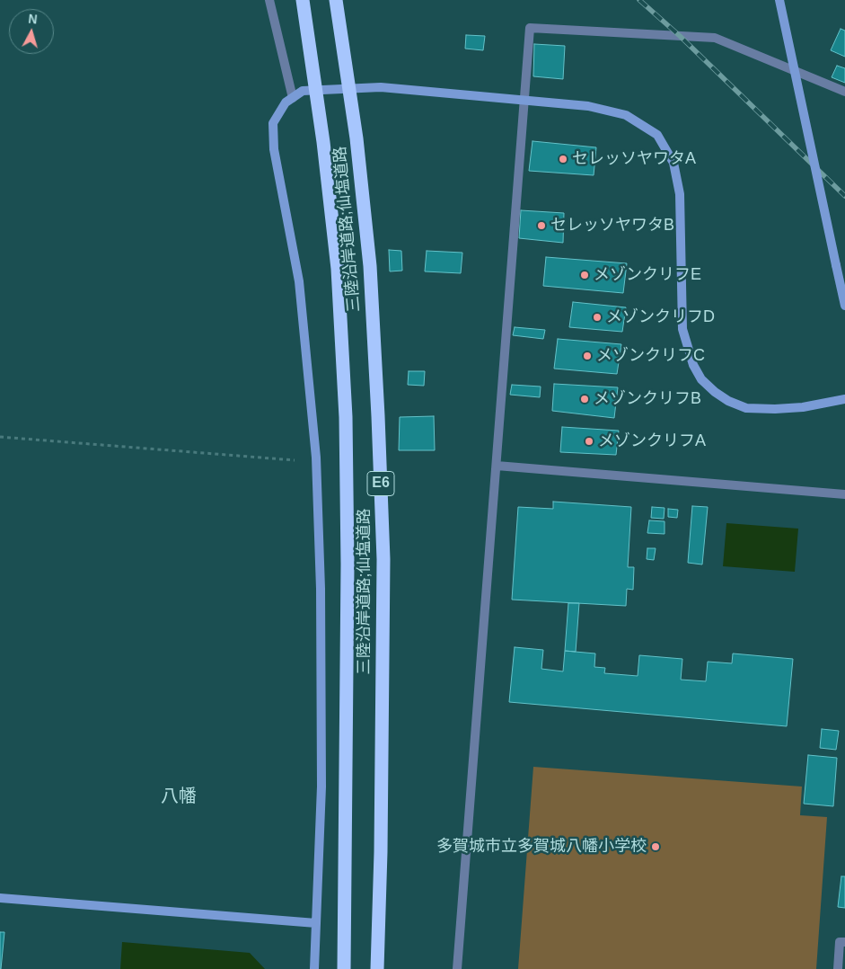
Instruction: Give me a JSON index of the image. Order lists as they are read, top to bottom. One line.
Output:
{"streets":{"highway":["三陸沿岸道路;仙塩道路","E6"]},"districts":["八幡"],"places":["セレッソヤワタA","セレッソヤワタB","メゾンクリフE","メゾンクリフD","メゾンクリフC","メゾンクリフB","メゾンクリフA","多賀城市立多賀城八幡小学校"],"north":"top"}
